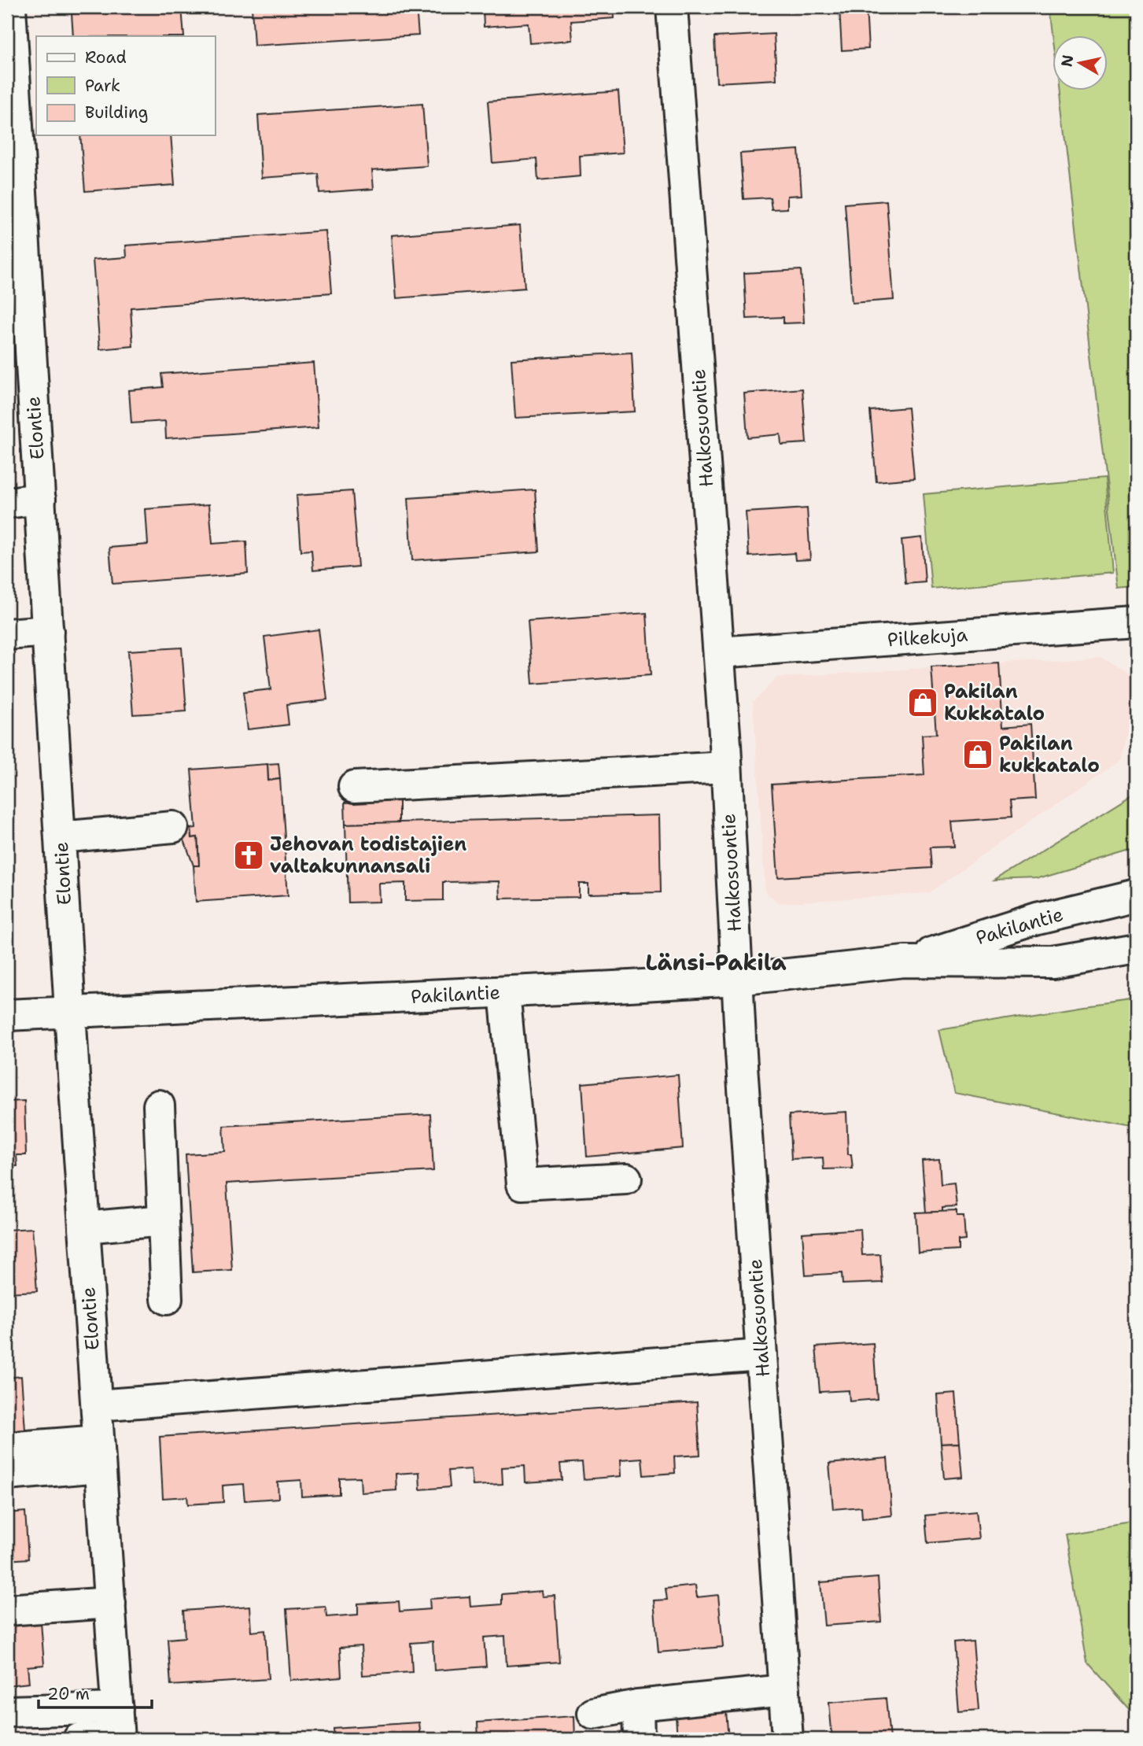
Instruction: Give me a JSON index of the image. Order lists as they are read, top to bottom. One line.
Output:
{"streets":{"street":["Elontie","Halkosuontie","Pilkekuja","Pakilantie"]},"crossings":[["Elontie","Pakilantie"],["Halkosuontie","Pilkekuja"],["Halkosuontie","Pakilantie"]],"districts":["Länsi-Pakila"],"places":{"shop":["Pakilan Kukkatalo","Pakilan kukkatalo"],"church":["Jehovan todistajien valtakunnansali"]},"legend":["Road","Park","Building"],"scale_bar":"20 m","north":"left"}
